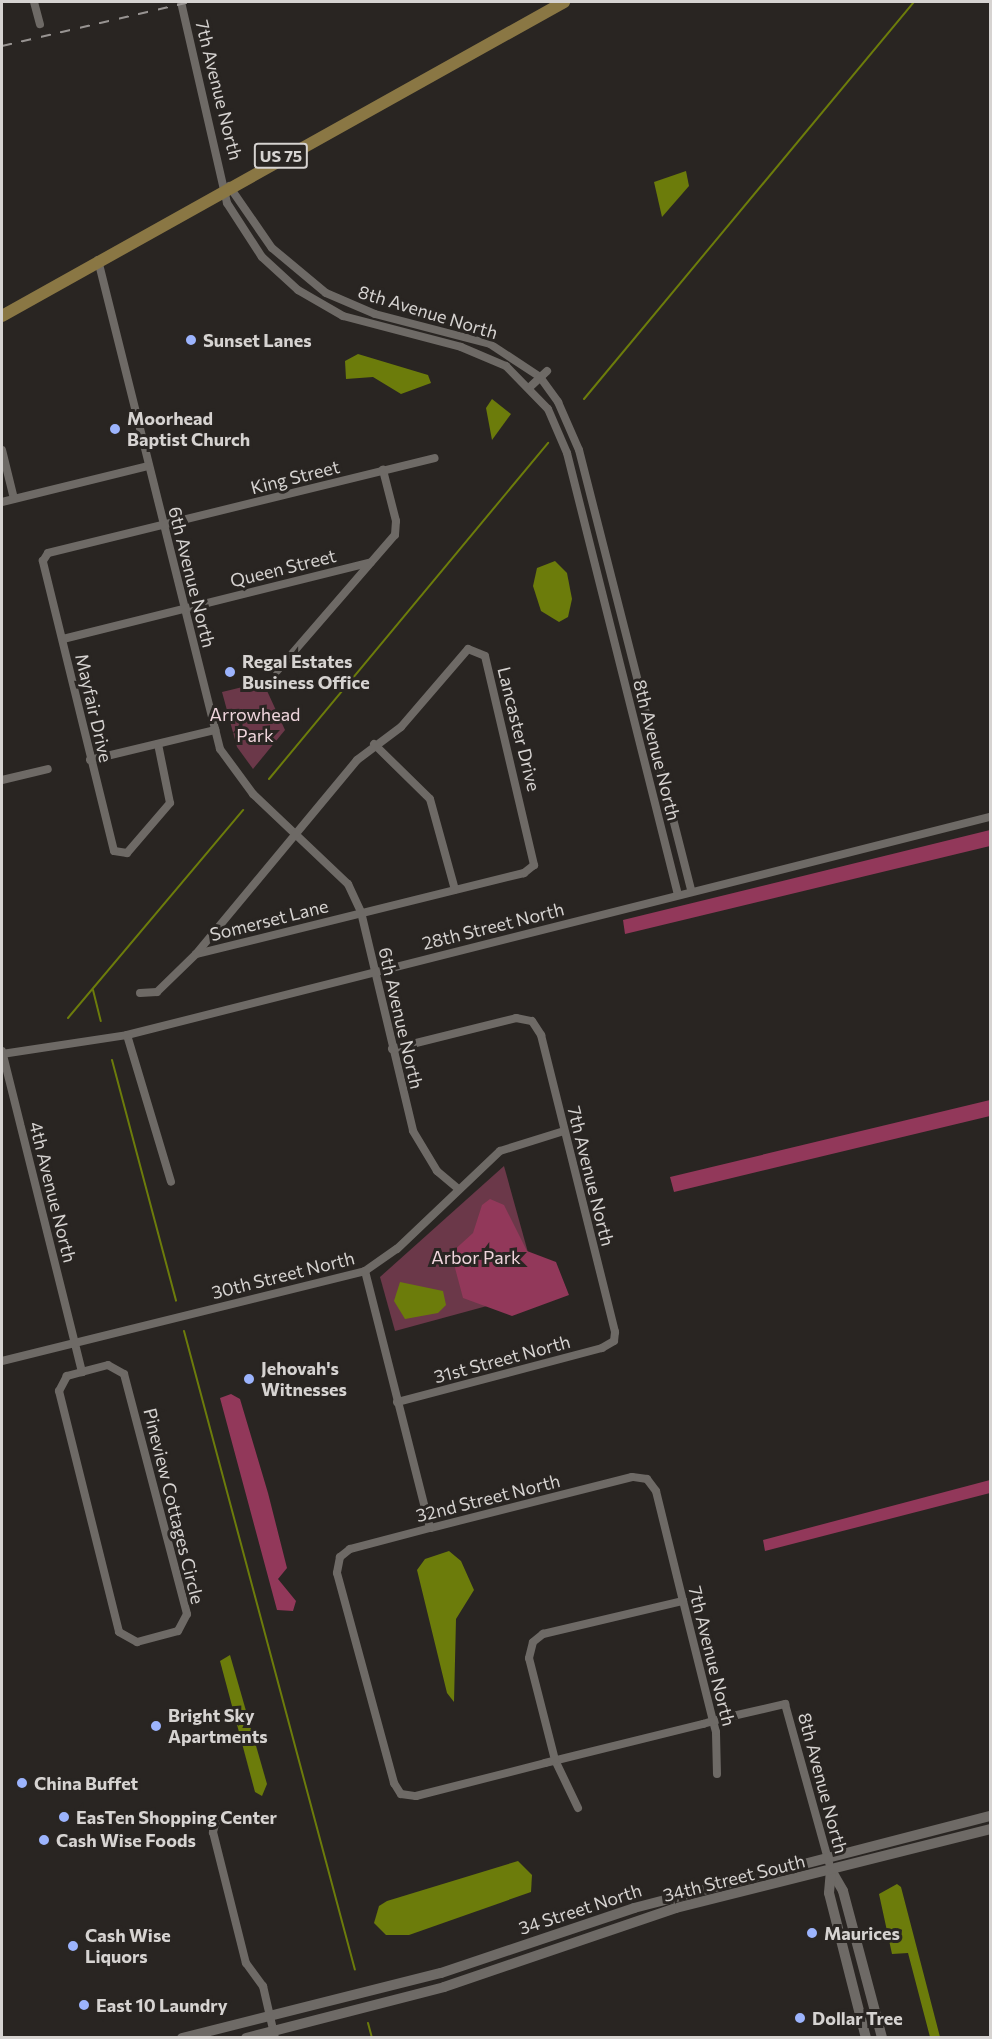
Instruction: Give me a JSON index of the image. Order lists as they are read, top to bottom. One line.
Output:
{"streets":{"main road":["US 75","34th Street South","34 Street North"],"street":["7th Avenue North","8th Avenue North","King Street","Queen Street","6th Avenue North","Mayfair Drive","Lancaster Drive","Somerset Lane","28th Street North","4th Avenue North","30th Street North","31st Street North","32nd Street North","Pineview Cottages Circle"]},"crossings":[["7th Avenue North","US 75"],["7th Avenue North","8th Avenue North"],["7th Avenue North","6th Avenue North"],["7th Avenue North","30th Street North"],["7th Avenue North","31st Street North"],["7th Avenue North","32nd Street North"],["US 75","8th Avenue North"],["US 75","6th Avenue North"],["8th Avenue North","28th Street North"],["8th Avenue North","34th Street South"],["8th Avenue North","34 Street North"],["King Street","6th Avenue North"],["King Street","Mayfair Drive"],["Queen Street","6th Avenue North"],["Queen Street","Mayfair Drive"],["6th Avenue North","Mayfair Drive"],["6th Avenue North","Lancaster Drive"],["6th Avenue North","Somerset Lane"],["6th Avenue North","28th Street North"],["6th Avenue North","30th Street North"],["Lancaster Drive","Somerset Lane"],["28th Street North","4th Avenue North"],["4th Avenue North","30th Street North"]],"parks":["Arrowhead Park","Arbor Park"],"places":["Sunset Lanes","Moorhead Baptist Church","Regal Estates Business Office","Jehovah's Witnesses","Bright Sky Apartments","China Buffet","EasTen Shopping Center","Cash Wise Foods","Maurices","Cash Wise Liquors","East 10 Laundry","Dollar Tree"]}
